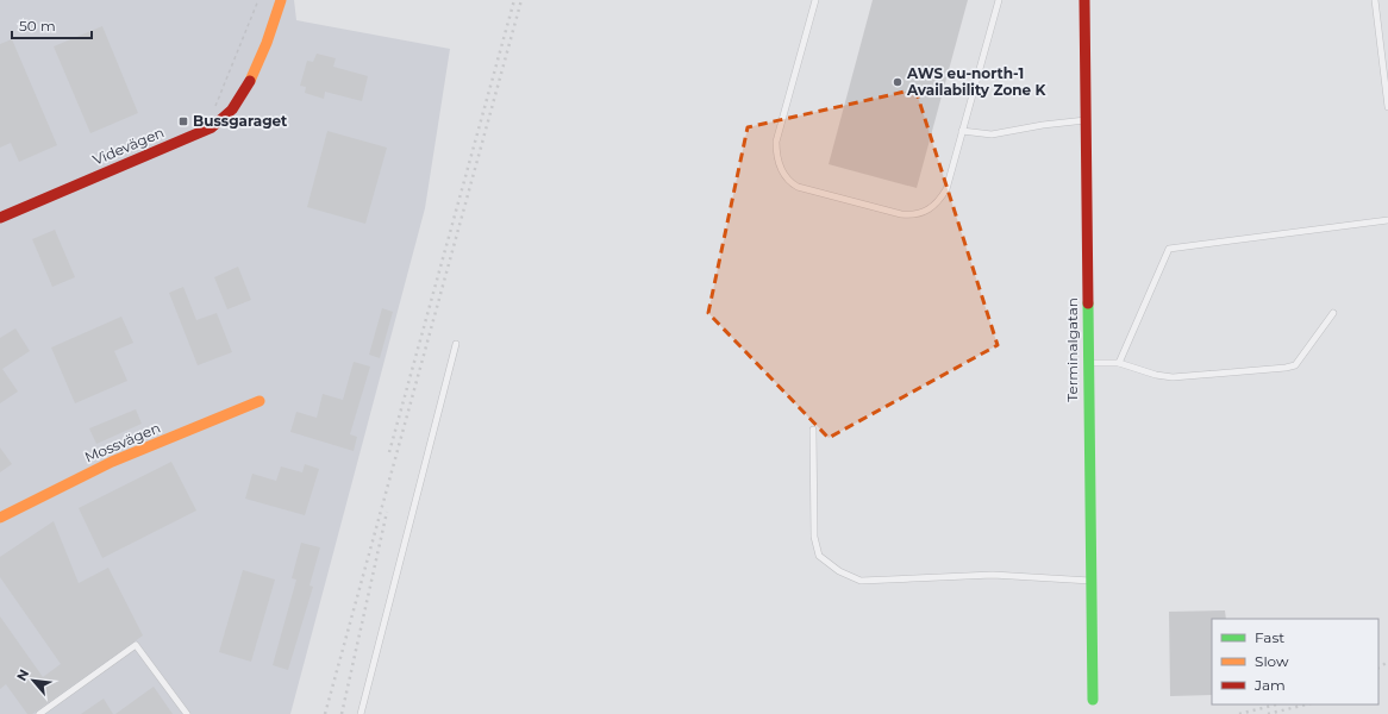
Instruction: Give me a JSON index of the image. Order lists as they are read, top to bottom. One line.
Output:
{"streets":{"street":["Videvägen","Terminalgatan","Mossvägen"]},"places":{"other":["AWS eu-north-1 Availability Zone K"],"transit":["Bussgaraget"]},"legend":["Fast","Slow","Jam"],"scale_bar":"50 m","north":"top left"}
